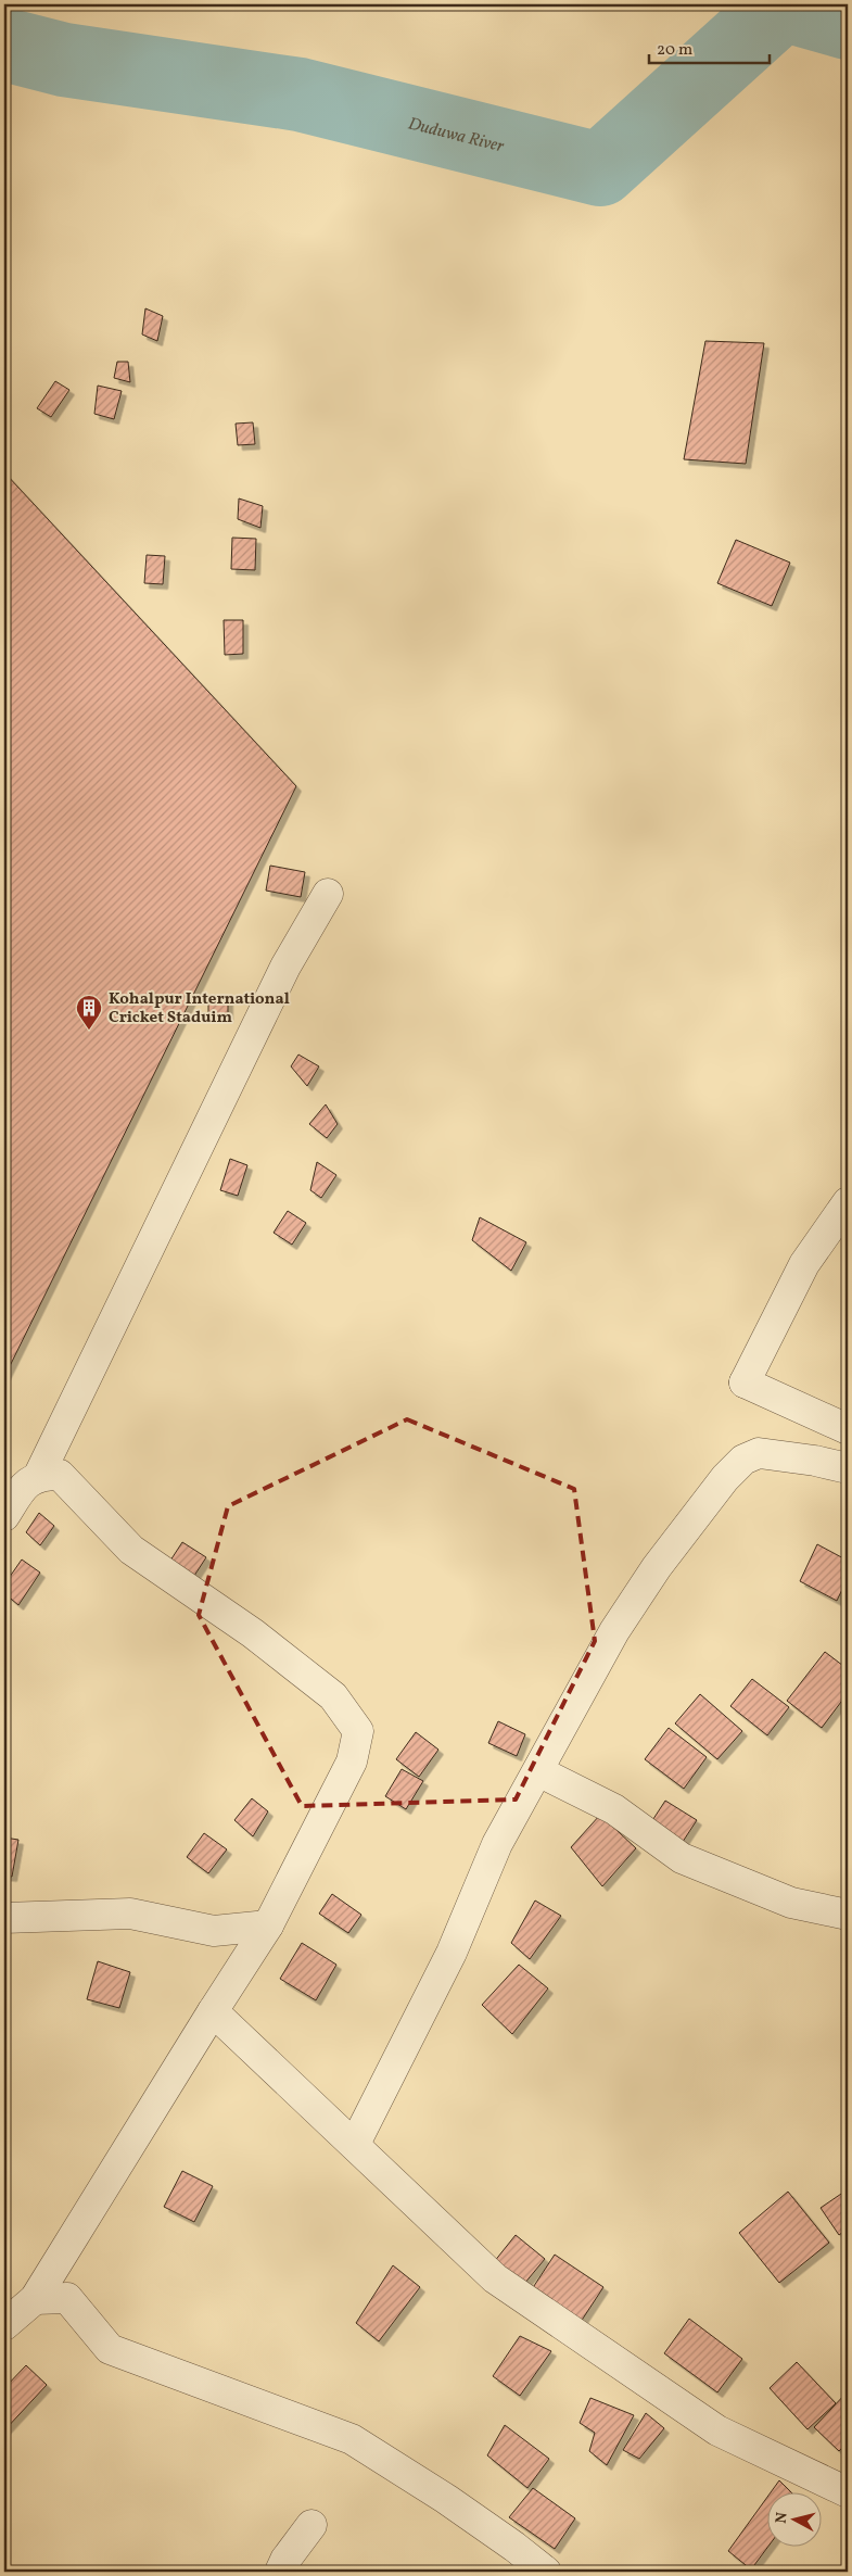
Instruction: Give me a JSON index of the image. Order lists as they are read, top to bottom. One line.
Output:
{"water":["Duduwa River"],"places":{"building":["Kohalpur International Cricket Staduim"]},"scale_bar":"20 m","north":"left"}
